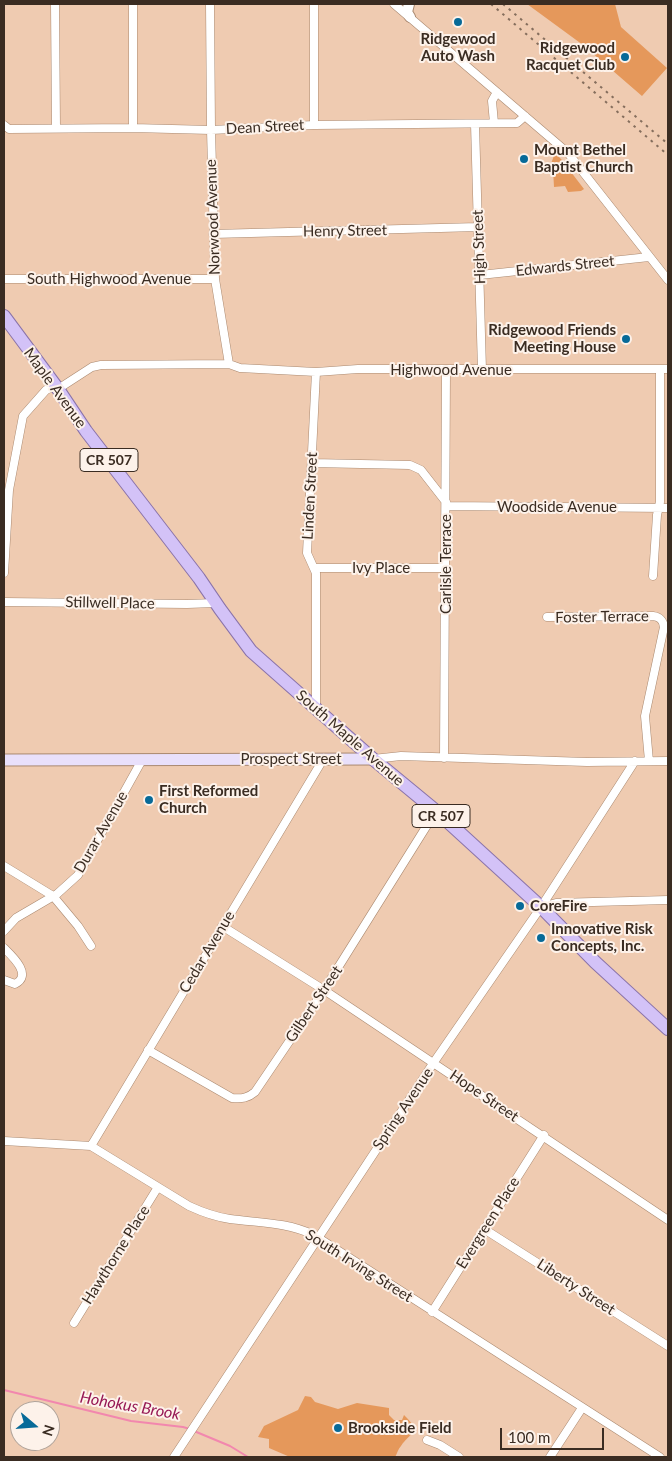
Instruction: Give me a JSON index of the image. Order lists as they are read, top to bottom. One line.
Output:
{"streets":{"main road":["Maple Avenue","CR 507","South Maple Avenue","Prospect Street"],"street":["Dean Street","Norwood Avenue","Henry Street","High Street","Edwards Street","South Highwood Avenue","Highwood Avenue","Linden Street","Woodside Avenue","Carlisle Terrace","Ivy Place","Stillwell Place","Foster Terrace","Durar Avenue","Cedar Avenue","Gilbert Street","Hope Street","Spring Avenue","Evergreen Place","Hawthorne Place","South Irving Street","Liberty Street"]},"crossings":[["Dean Street","Norwood Avenue"],["Dean Street","High Street"],["Norwood Avenue","Henry Street"],["Norwood Avenue","South Highwood Avenue"],["Norwood Avenue","Highwood Avenue"],["Henry Street","High Street"],["High Street","Edwards Street"],["High Street","Highwood Avenue"],["Highwood Avenue","Maple Avenue"],["Highwood Avenue","Linden Street"],["Highwood Avenue","Carlisle Terrace"],["Maple Avenue","Stillwell Place"],["Maple Avenue","South Maple Avenue"],["Linden Street","Ivy Place"],["Linden Street","South Maple Avenue"],["Woodside Avenue","Carlisle Terrace"],["Carlisle Terrace","Ivy Place"],["Carlisle Terrace","Prospect Street"],["Stillwell Place","South Maple Avenue"],["Foster Terrace","Prospect Street"],["South Maple Avenue","Prospect Street"],["South Maple Avenue","Gilbert Street"],["South Maple Avenue","Spring Avenue"],["Prospect Street","Durar Avenue"],["Prospect Street","Cedar Avenue"],["Prospect Street","Spring Avenue"],["Cedar Avenue","Gilbert Street"],["Cedar Avenue","Hope Street"],["Cedar Avenue","South Irving Street"],["Gilbert Street","Hope Street"],["Hope Street","Spring Avenue"],["Hope Street","Evergreen Place"],["Spring Avenue","South Irving Street"],["Evergreen Place","South Irving Street"],["Evergreen Place","Liberty Street"],["Hawthorne Place","South Irving Street"]],"water":["Hohokus Brook"],"places":["Ridgewood Auto Wash","Ridgewood Racquet Club","Mount Bethel Baptist Church","Ridgewood Friends Meeting House","First Reformed Church","CoreFire","Innovative Risk Concepts, Inc.","Brookside Field"],"scale_bar":"100 m","north":"right"}
